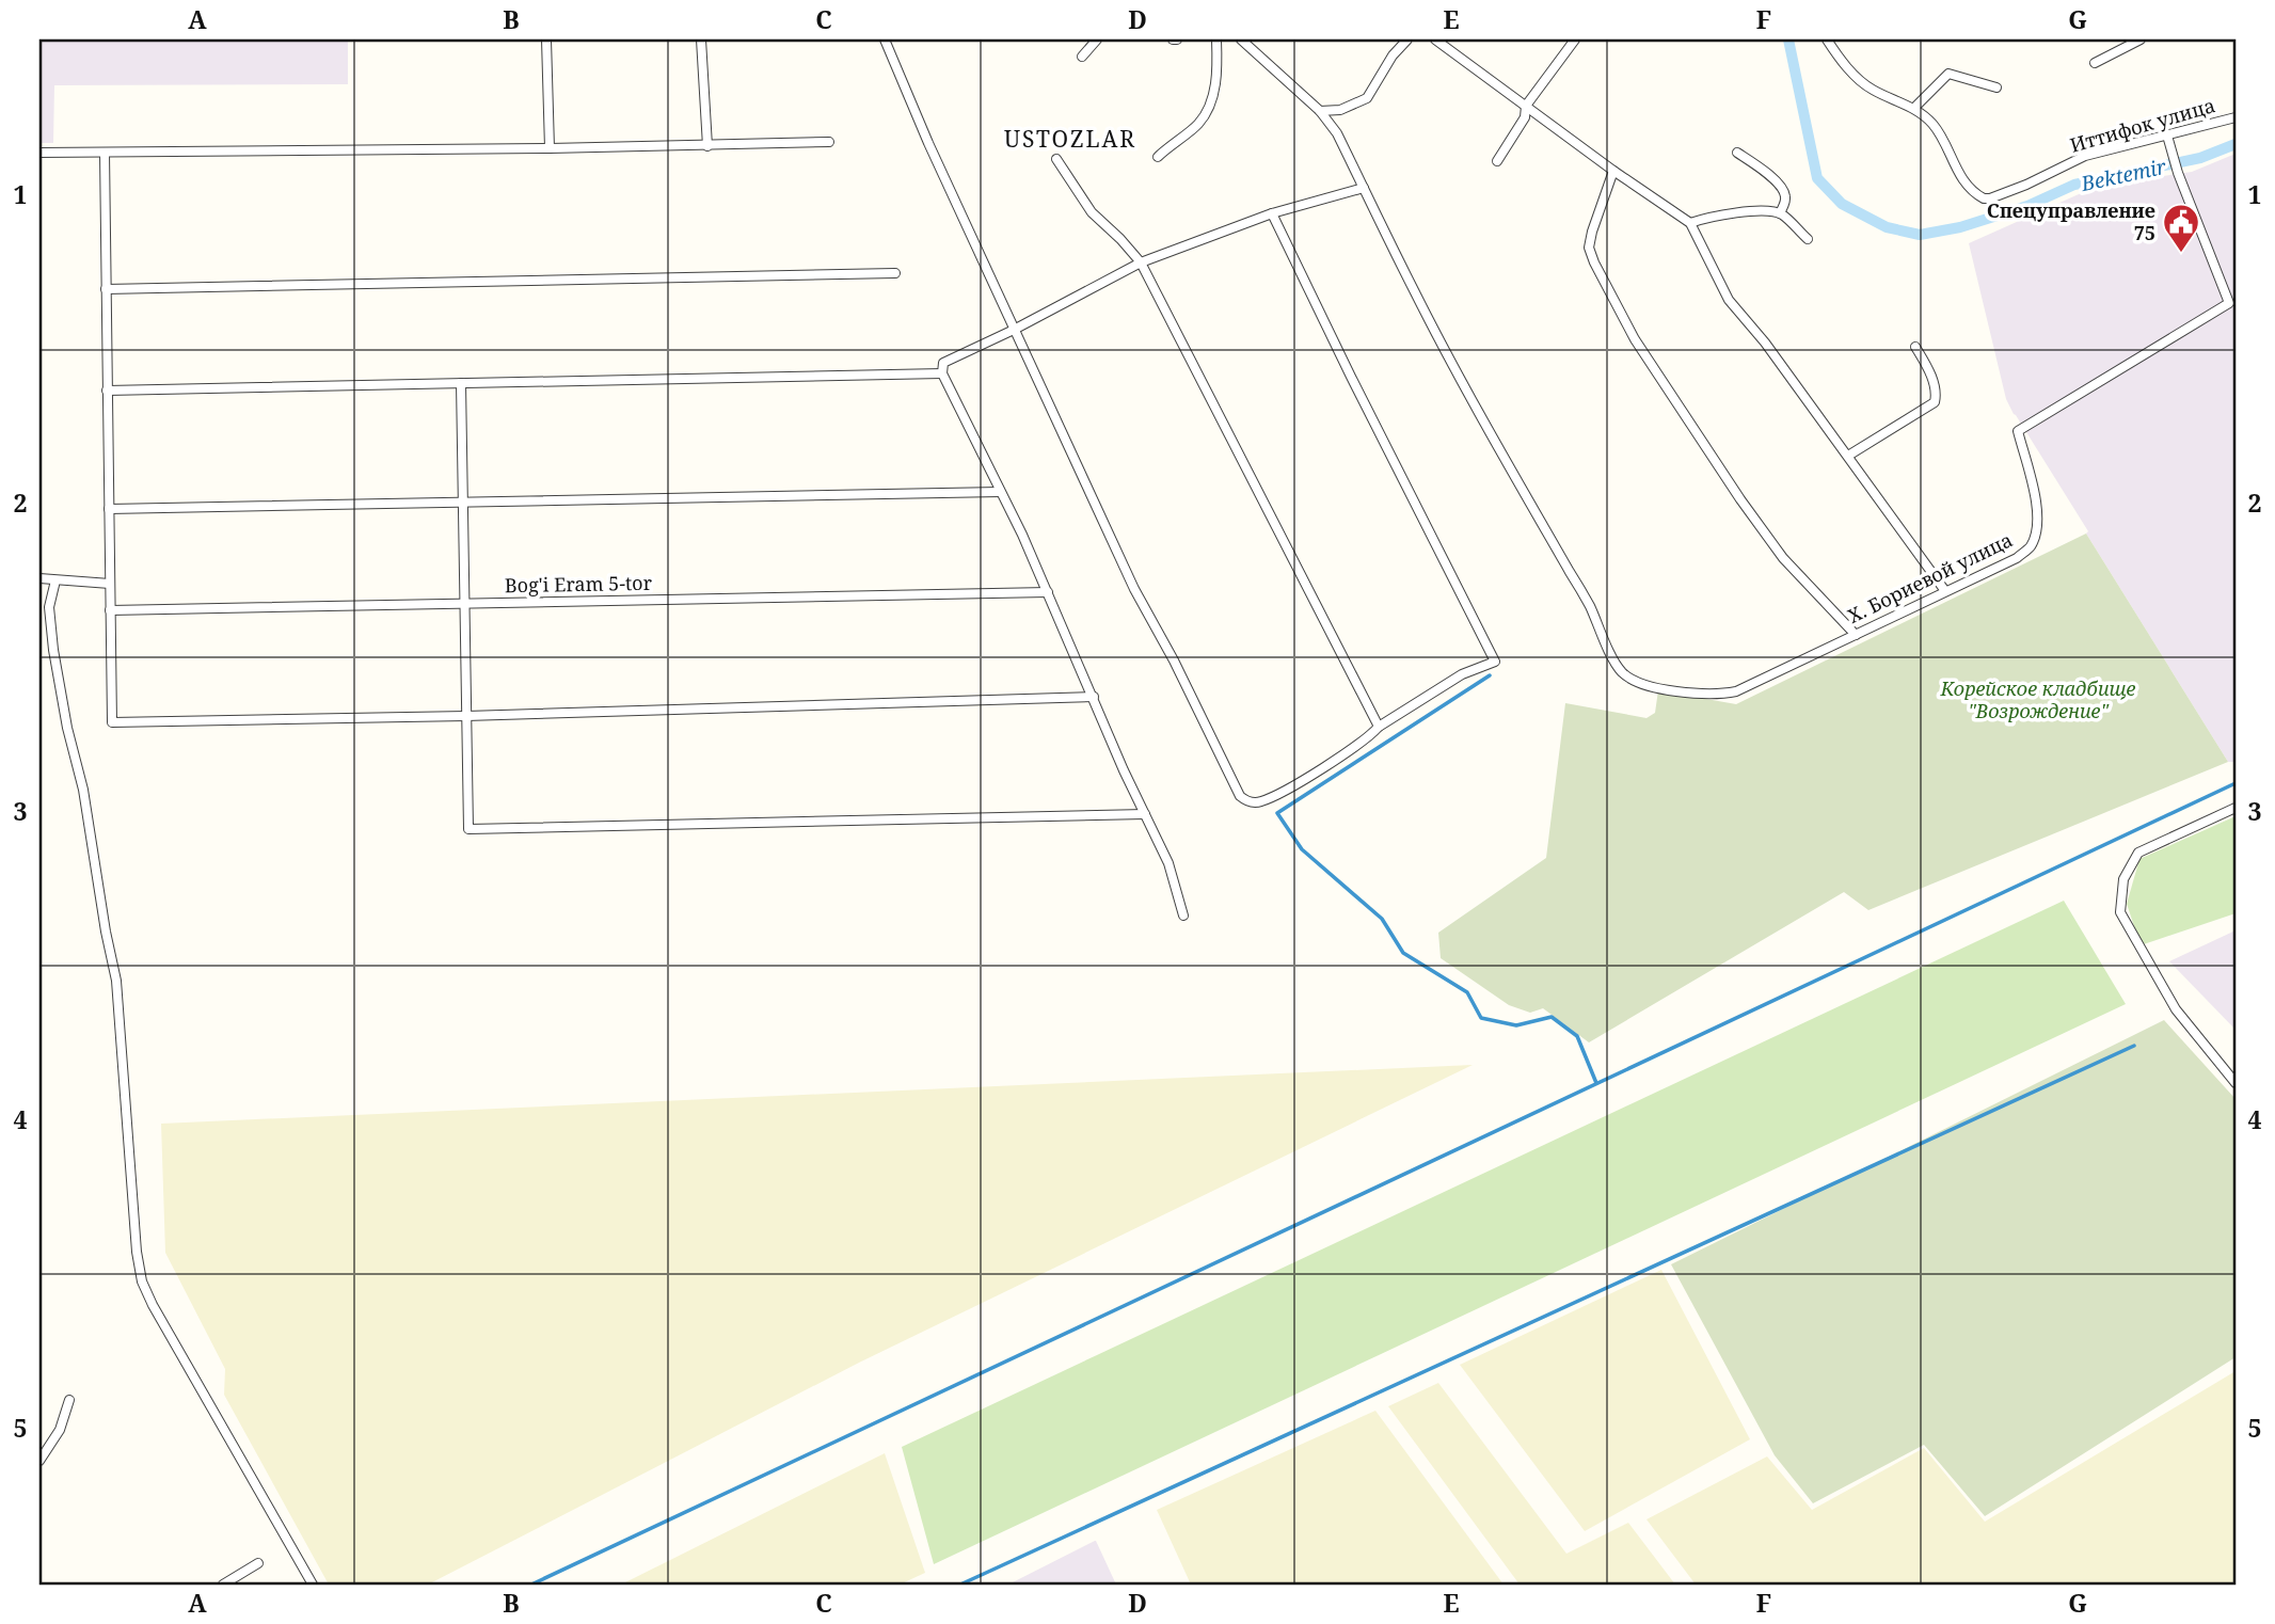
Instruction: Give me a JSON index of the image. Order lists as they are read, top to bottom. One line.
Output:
{"streets":{"street":["Иттифок улица","Х. Бориевой улица","Bog'i Eram 5-tor"]},"crossings":[["Иттифок улица","Х. Бориевой улица"]],"districts":["USTOZLAR"],"water":["Bektemir"],"parks":["Корейское кладбище \"Возрождение\""],"places":{"public building":["Спецуправление 75"]},"grid":{"columns":["A","B","C","D","E","F","G"],"rows":["1","2","3","4","5"]}}
